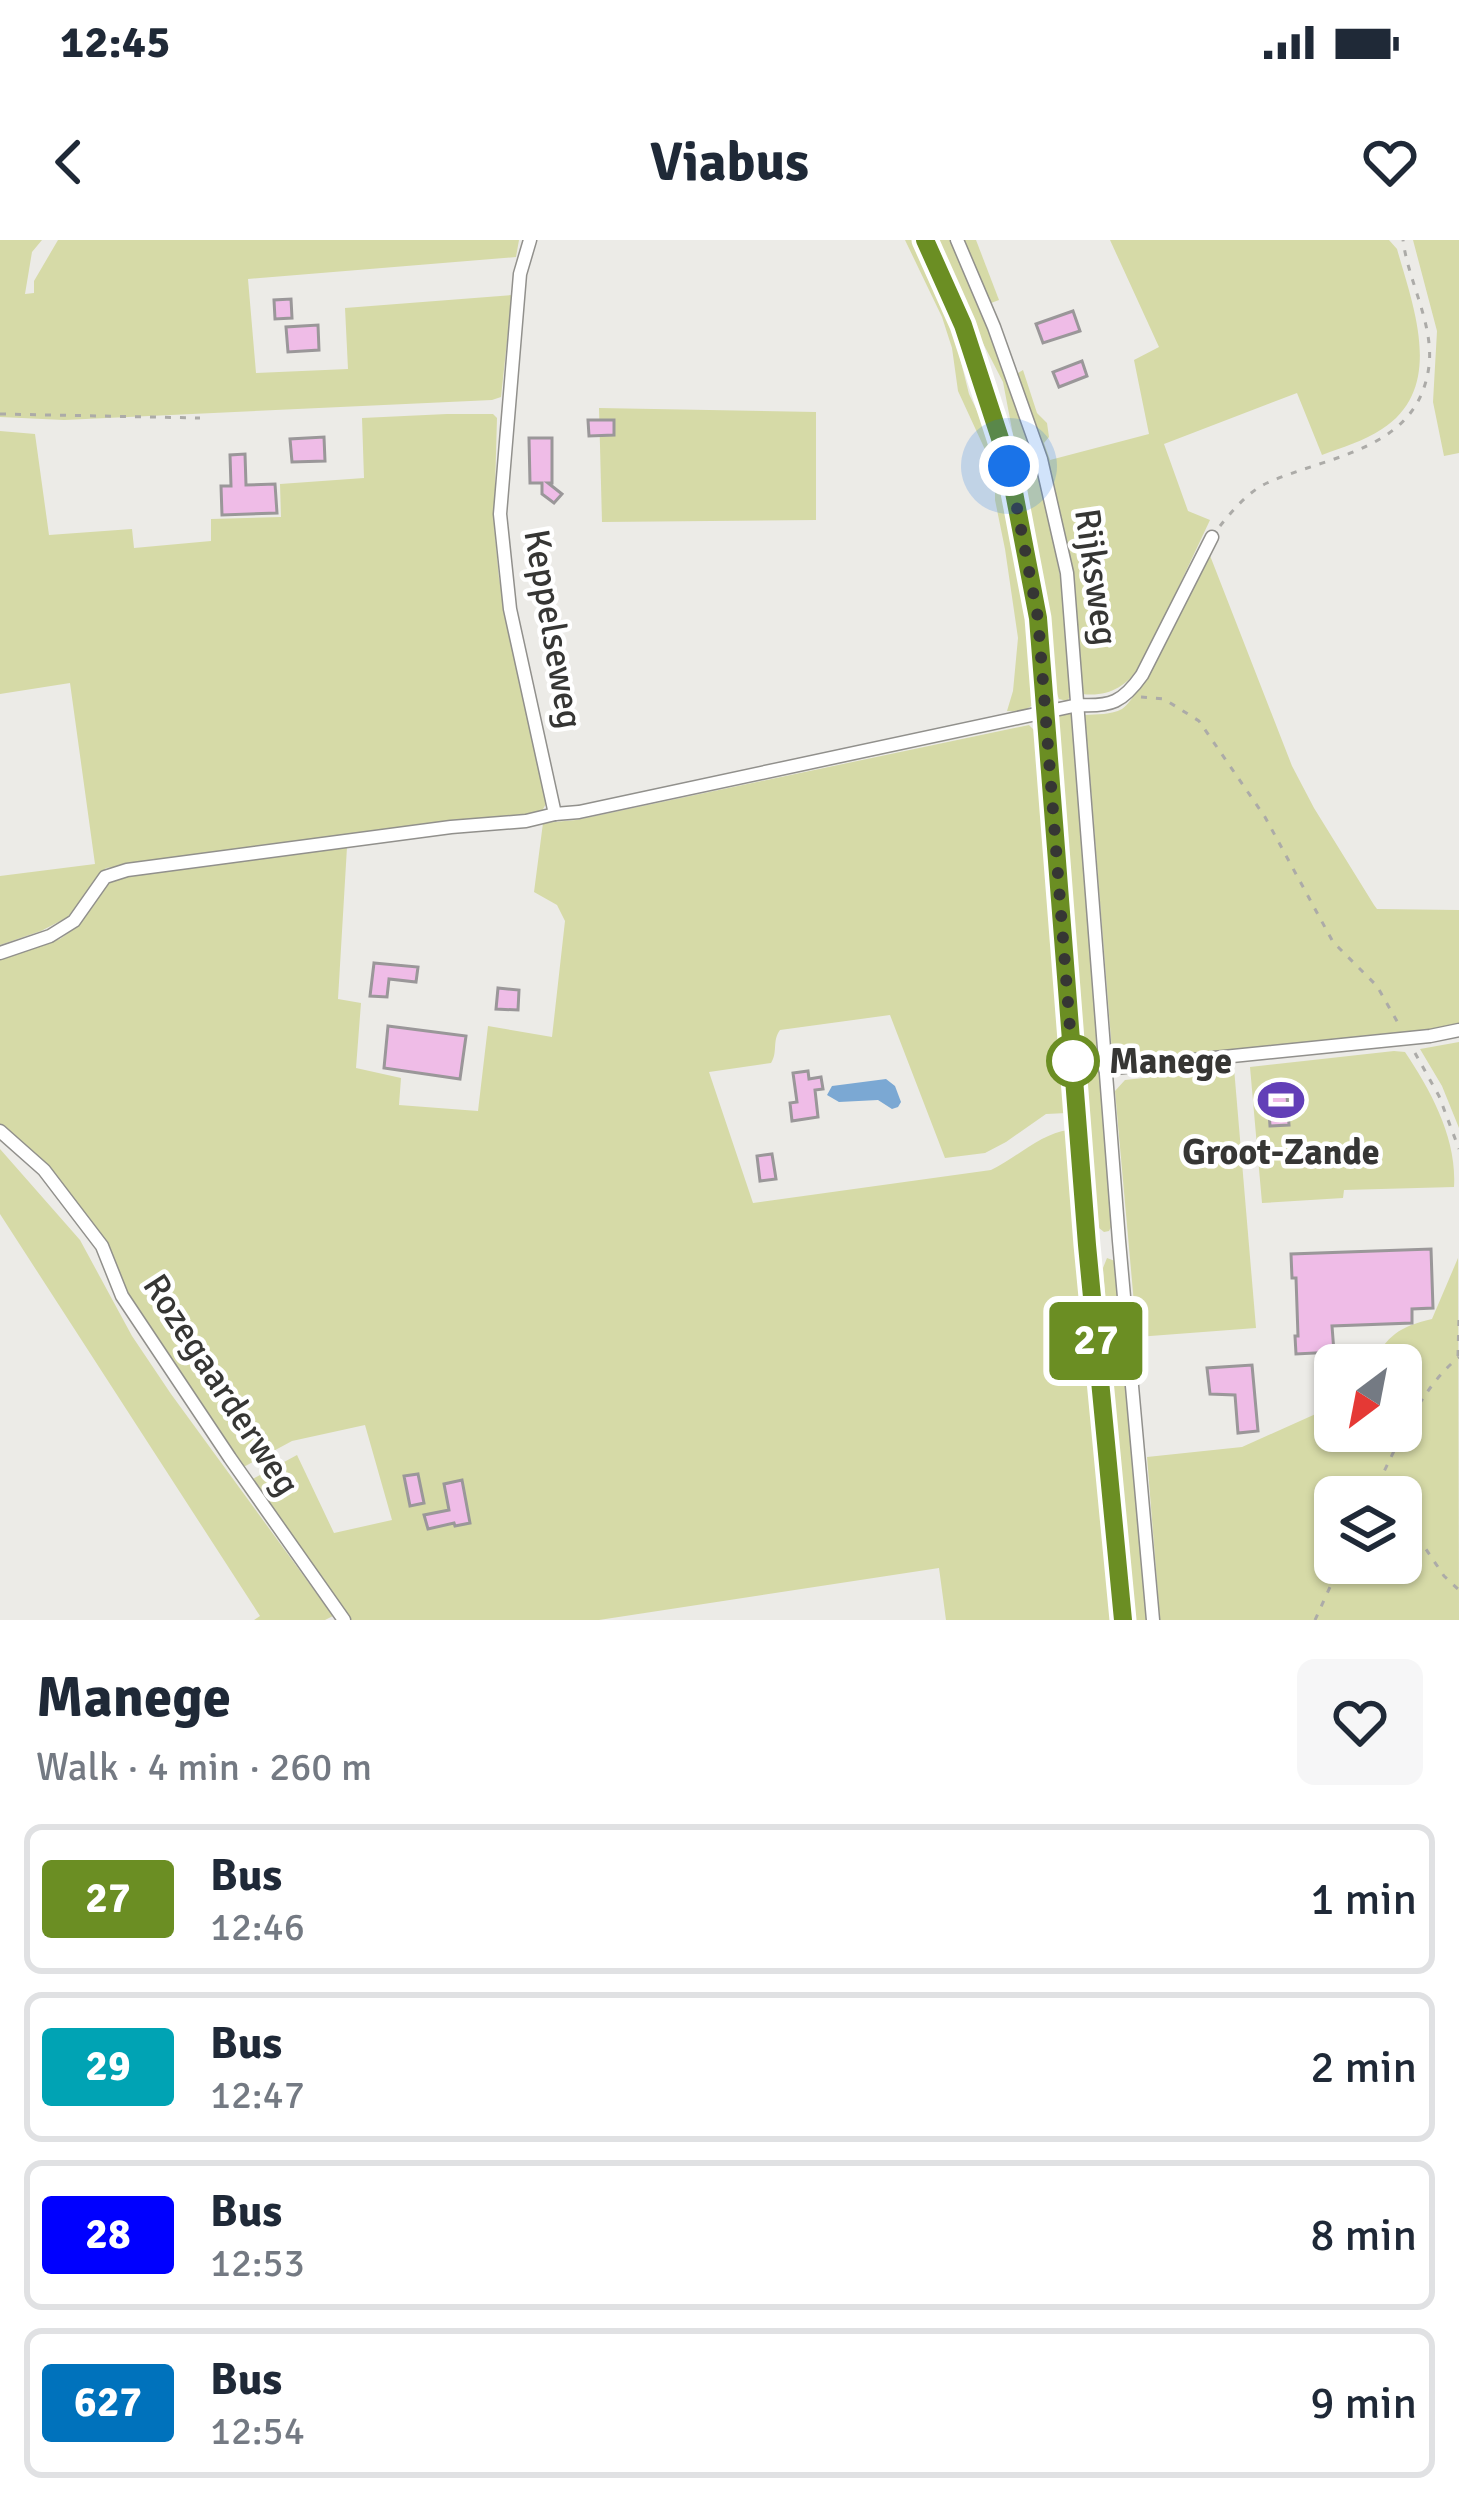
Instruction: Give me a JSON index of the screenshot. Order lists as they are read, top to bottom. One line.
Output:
{"streets":{"main road":["Rijksweg"],"street":["Keppelseweg","Rozegaarderweg"]},"places":{"other":["Manege"],"sports":["Groot-Zande"]},"lines":["bus line 27"],"north":"bottom left","page":{"status":"12:45","header":"Viabus","on_map":"27","heading":["Manege","Walk · 4 min · 260 m"],"list":[{"mark":"27","name":"Bus","note":"12:46","value":"1 min"},{"mark":"29","name":"Bus","note":"12:47","value":"2 min"},{"mark":"28","name":"Bus","note":"12:53","value":"8 min"},{"mark":"627","name":"Bus","note":"12:54","value":"9 min"}]}}
